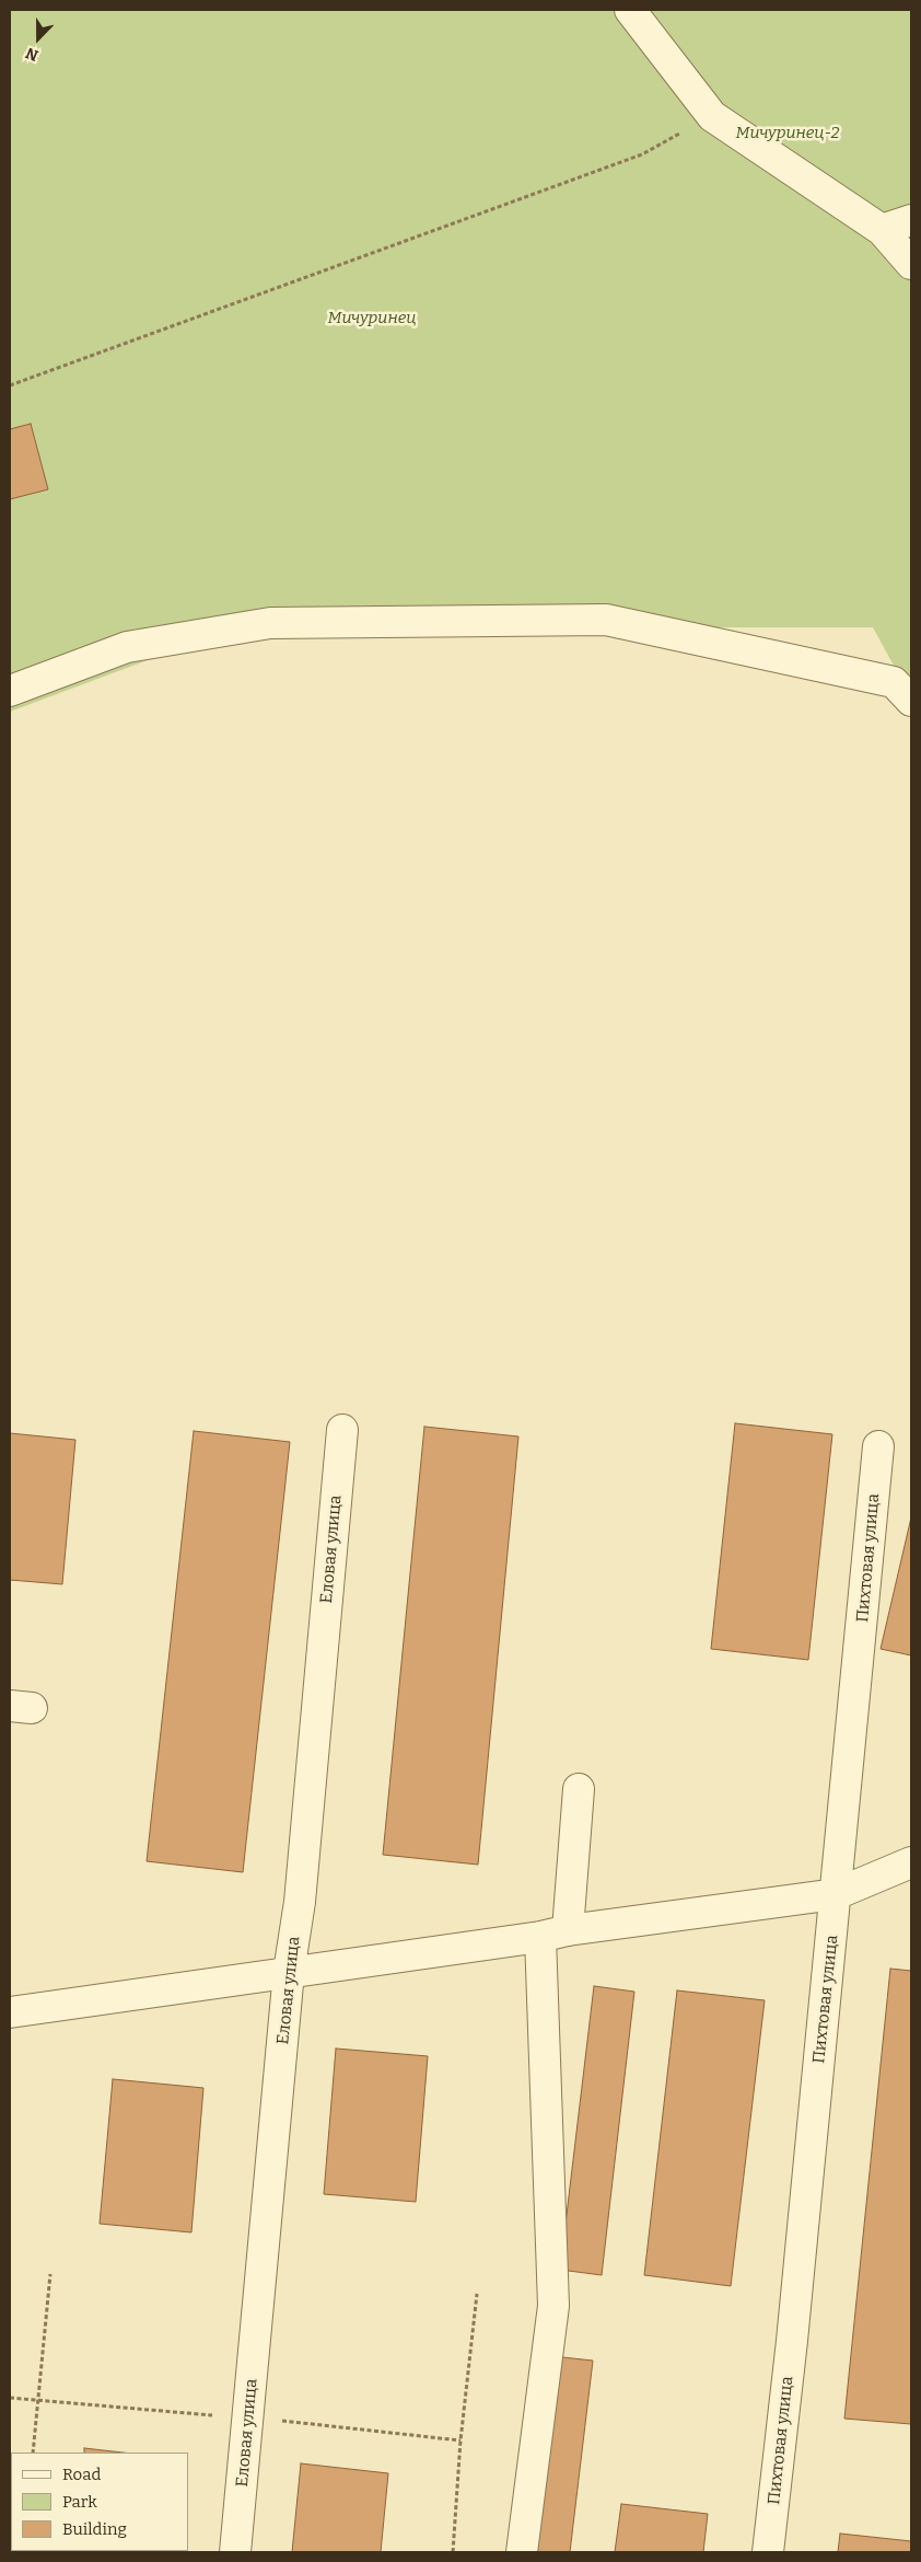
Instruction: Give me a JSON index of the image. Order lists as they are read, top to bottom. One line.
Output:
{"streets":{"street":["Еловая улица","Пихтовая улица"]},"parks":["Мичуринец-2","Мичуринец"],"legend":["Road","Park","Building"],"north":"bottom"}
